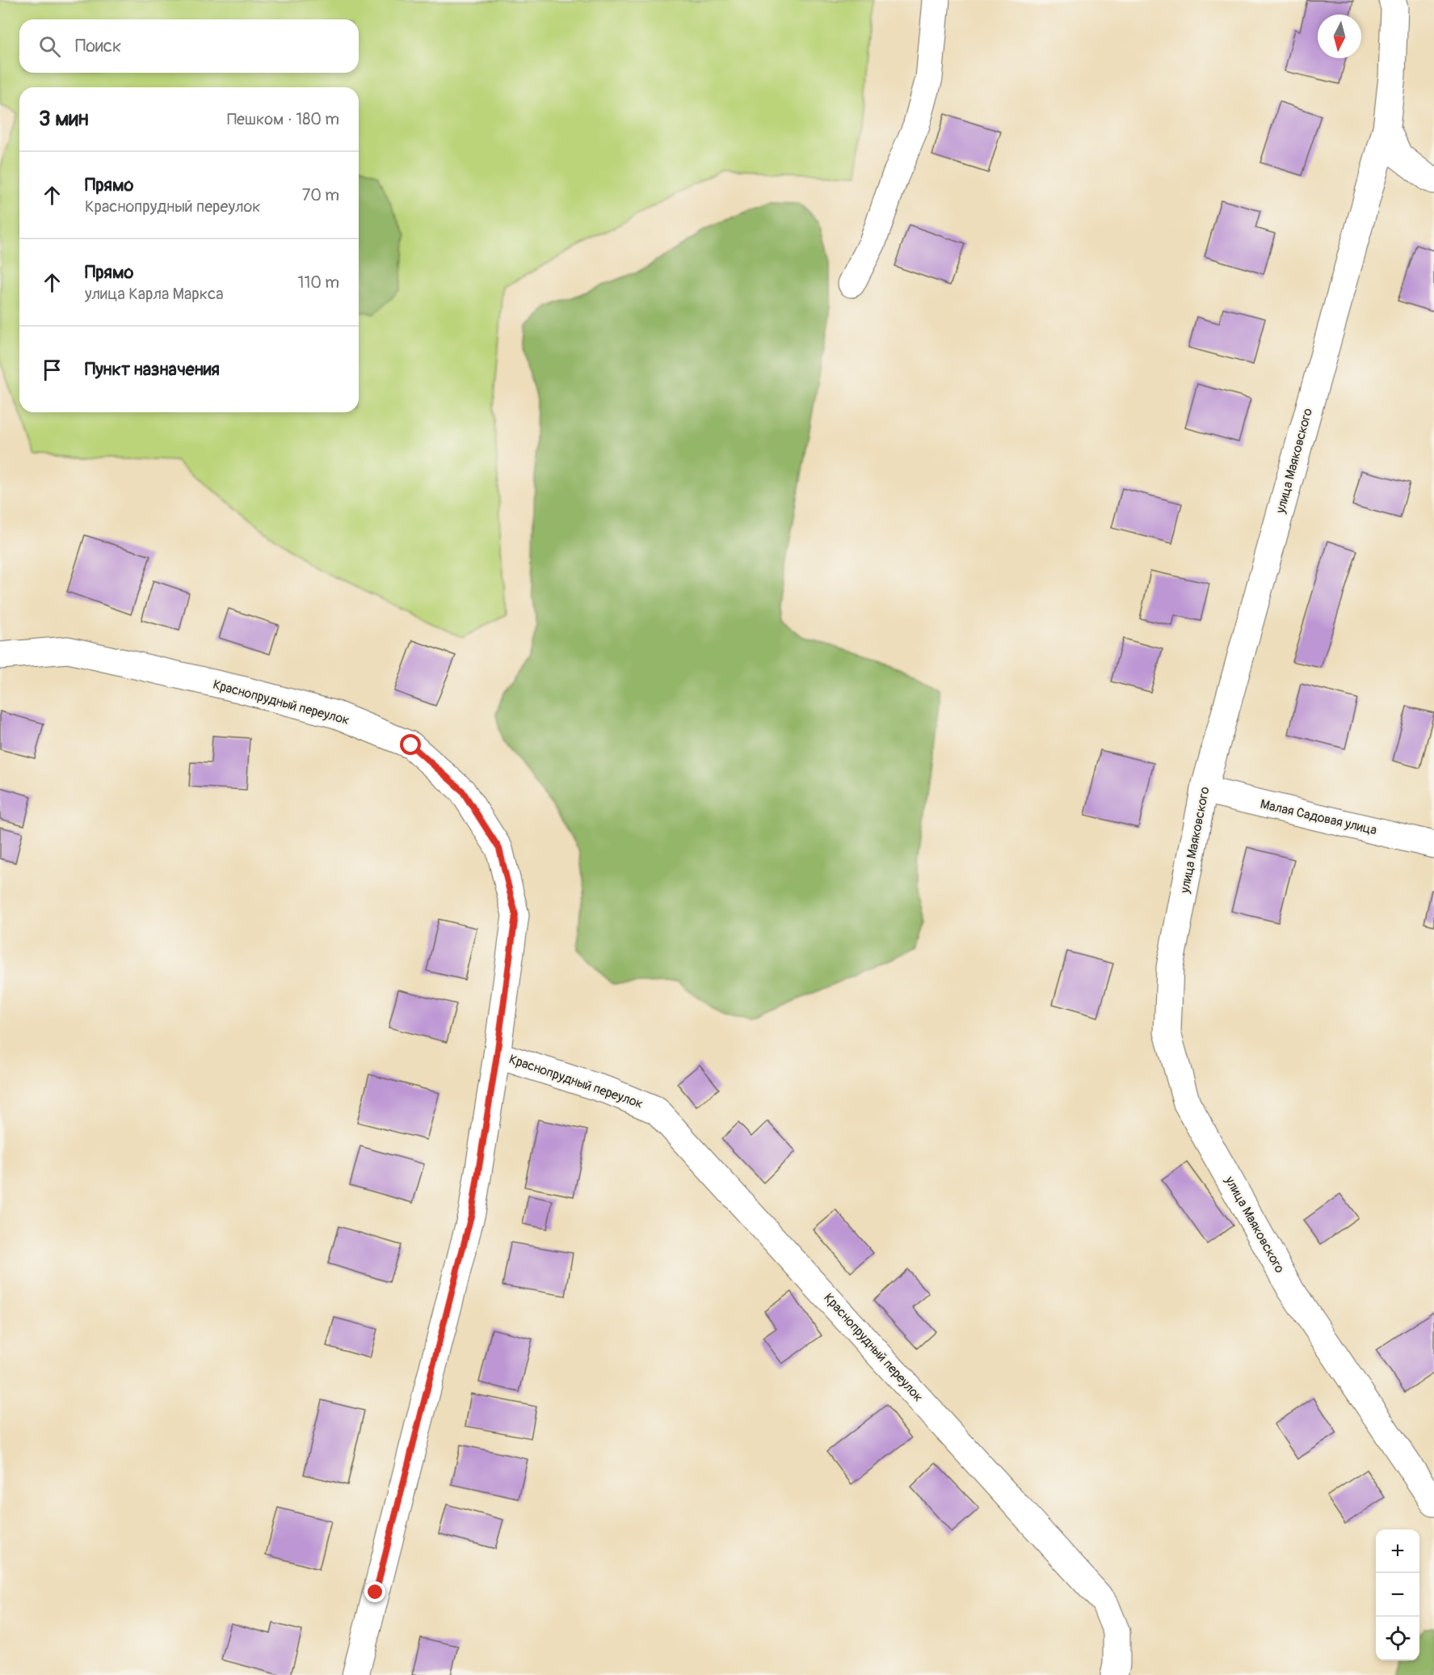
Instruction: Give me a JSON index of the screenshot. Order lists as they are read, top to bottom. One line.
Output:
{"streets":{"street":["улица Маяковского","Краснопрудный переулок","Малая Садовая улица"]},"crossings":[["улица Маяковского","Малая Садовая улица"]],"north":"bottom","page":{"search":"Поиск","heading":["3 мин","Пешком · 180 m"],"list":[["Прямо","Краснопрудный переулок","70 m"],["Прямо","улица Карла Маркса","110 m"],"Пункт назначения"],"map_buttons":["+","−"]}}
